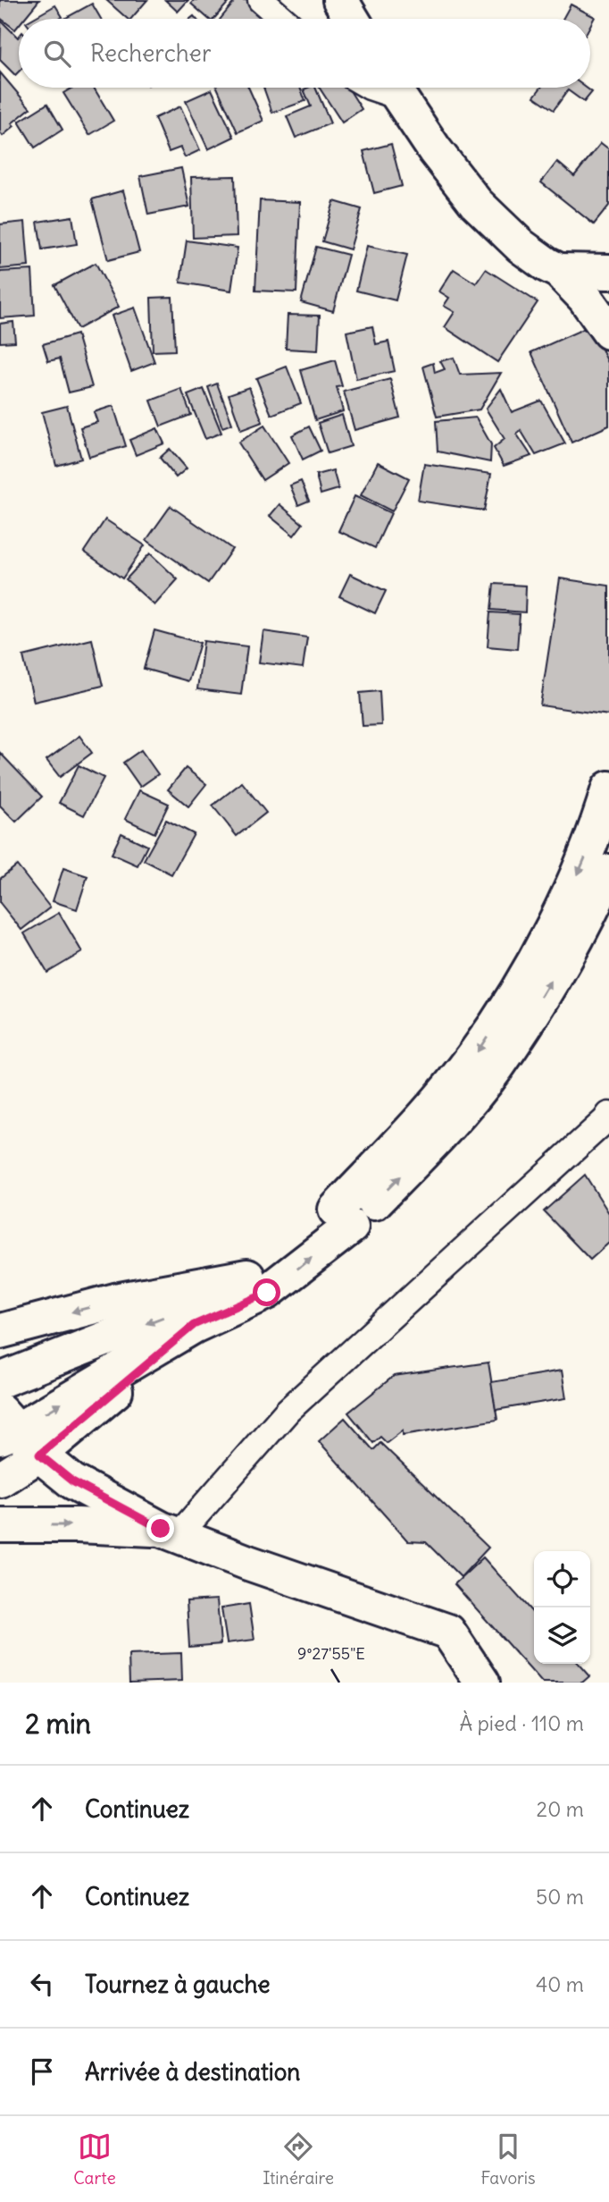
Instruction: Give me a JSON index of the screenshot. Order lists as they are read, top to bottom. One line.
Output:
{"page":{"search":"Rechercher","heading":["2 min","À pied · 110 m"],"list":[["Continuez","20 m"],["Continuez","50 m"],["Tournez à gauche","40 m"],"Arrivée à destination"],"nav":["Carte","Itinéraire","Favoris"]},"coordinates":["9°27'55\"E"]}
